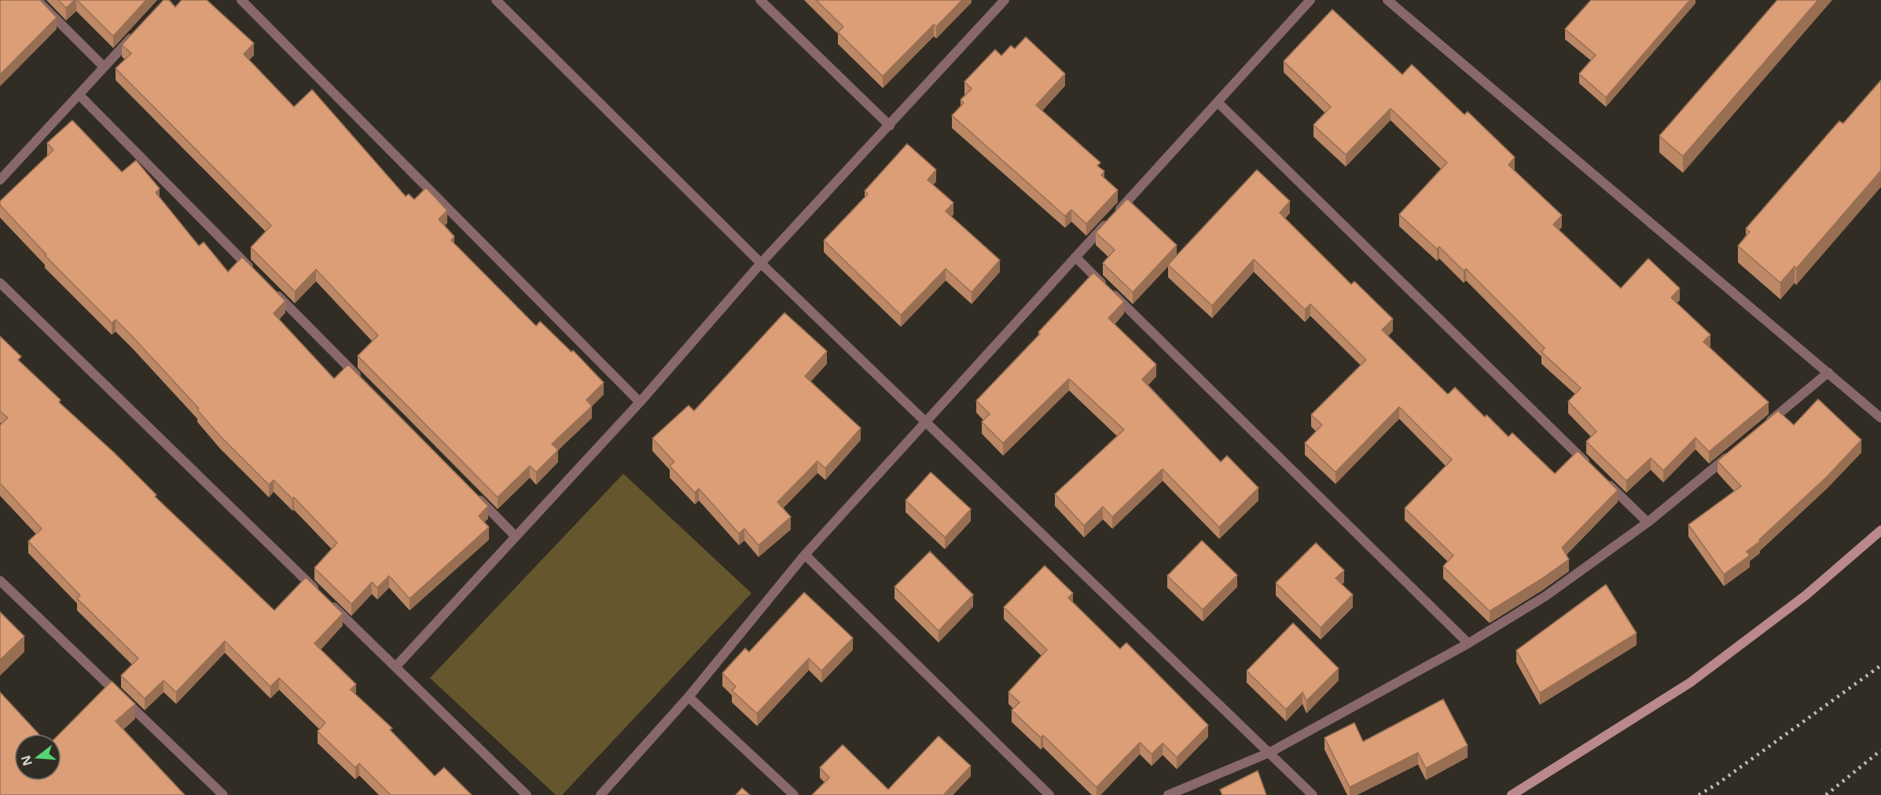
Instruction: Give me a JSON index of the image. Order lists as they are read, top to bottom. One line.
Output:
{"north":"left"}
